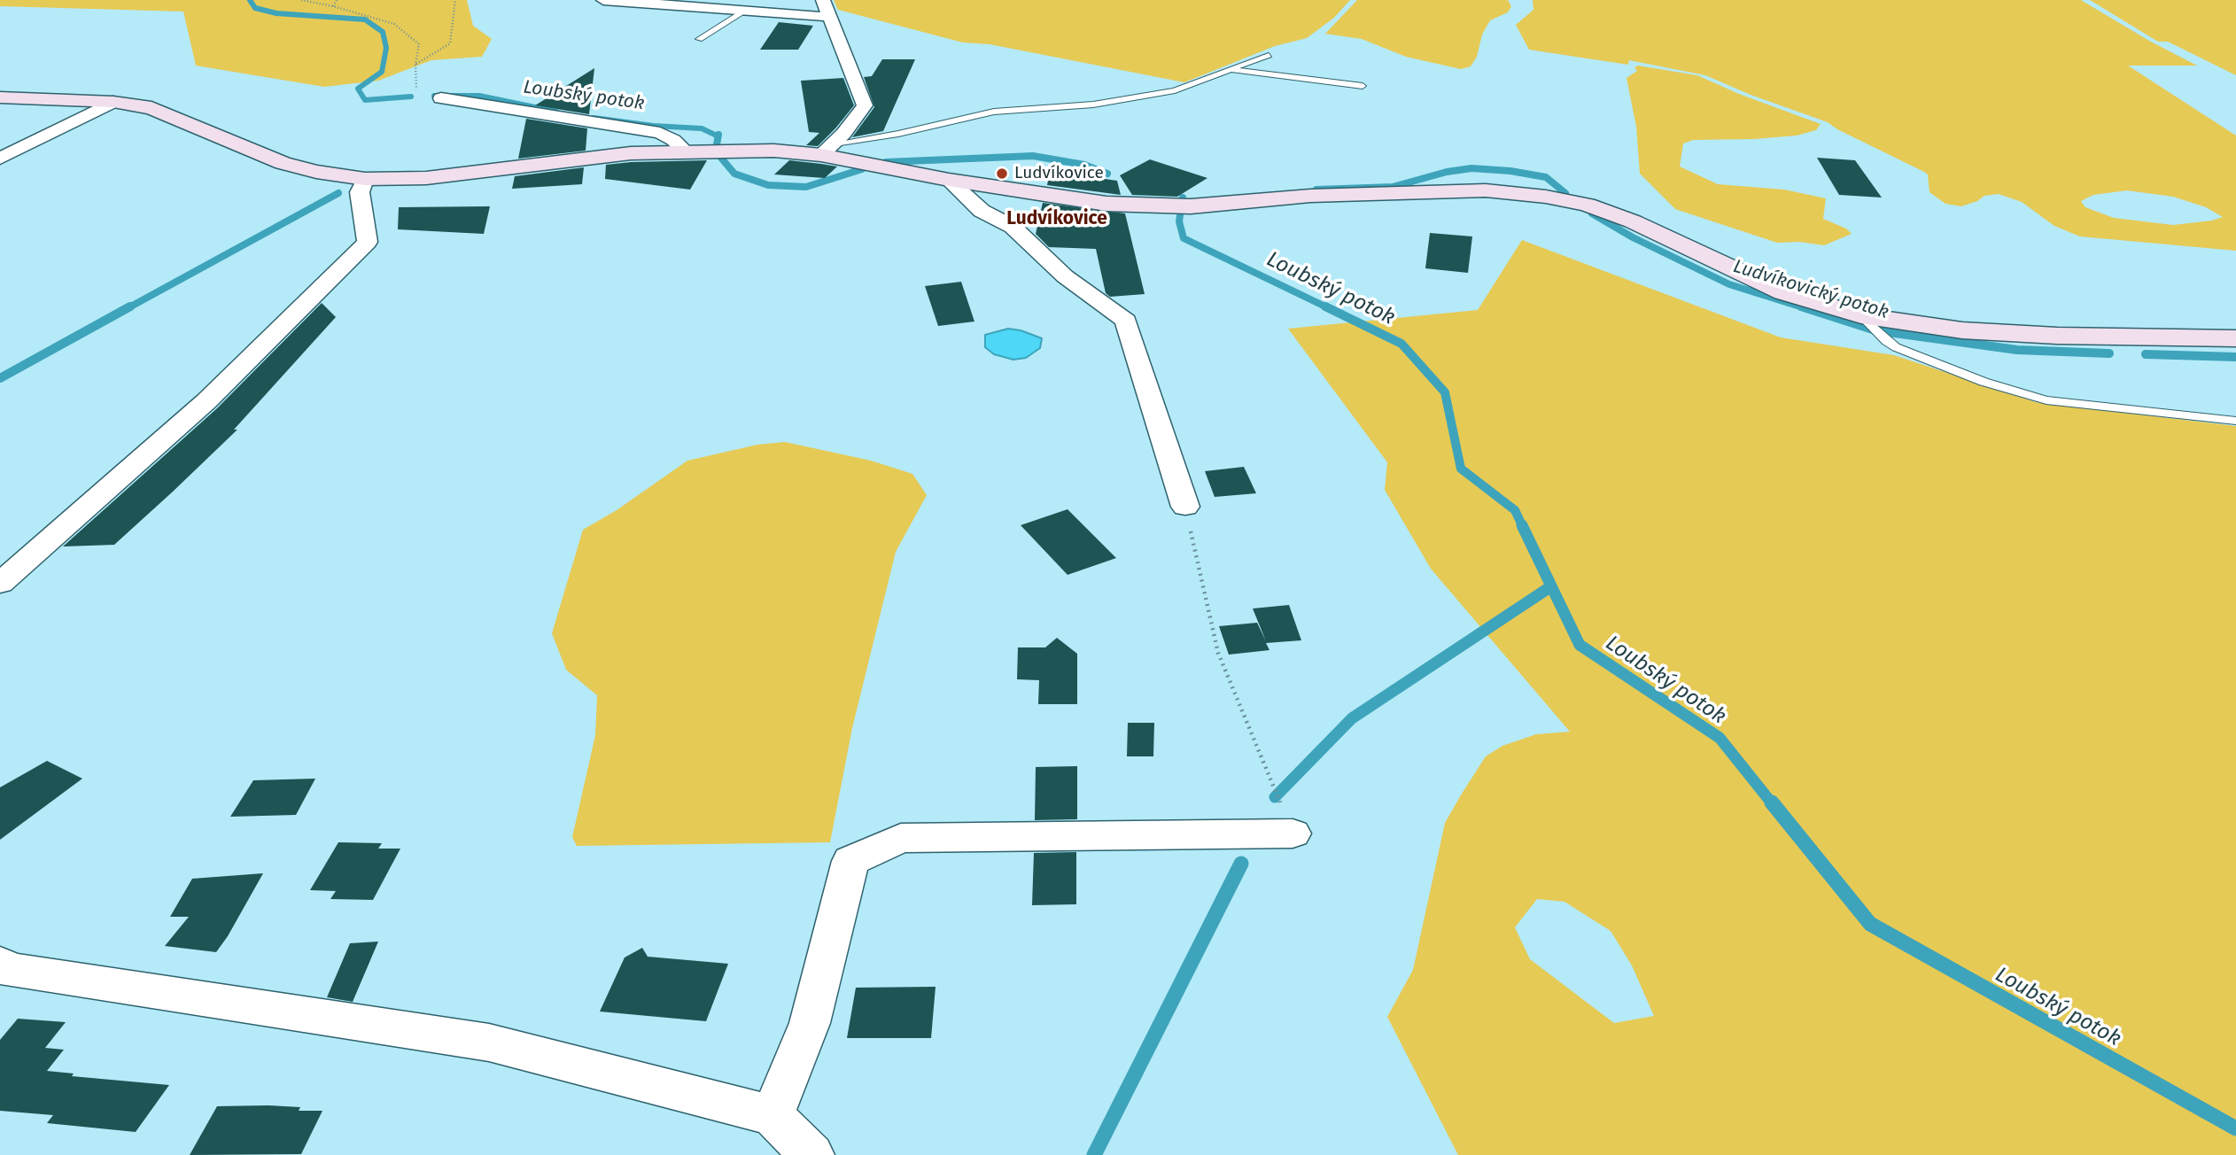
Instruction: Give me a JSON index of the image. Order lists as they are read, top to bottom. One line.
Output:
{"districts":["Ludvíkovice"],"water":["Loubský potok","Ludvíkovický potok"],"places":["Ludvíkovice"]}
